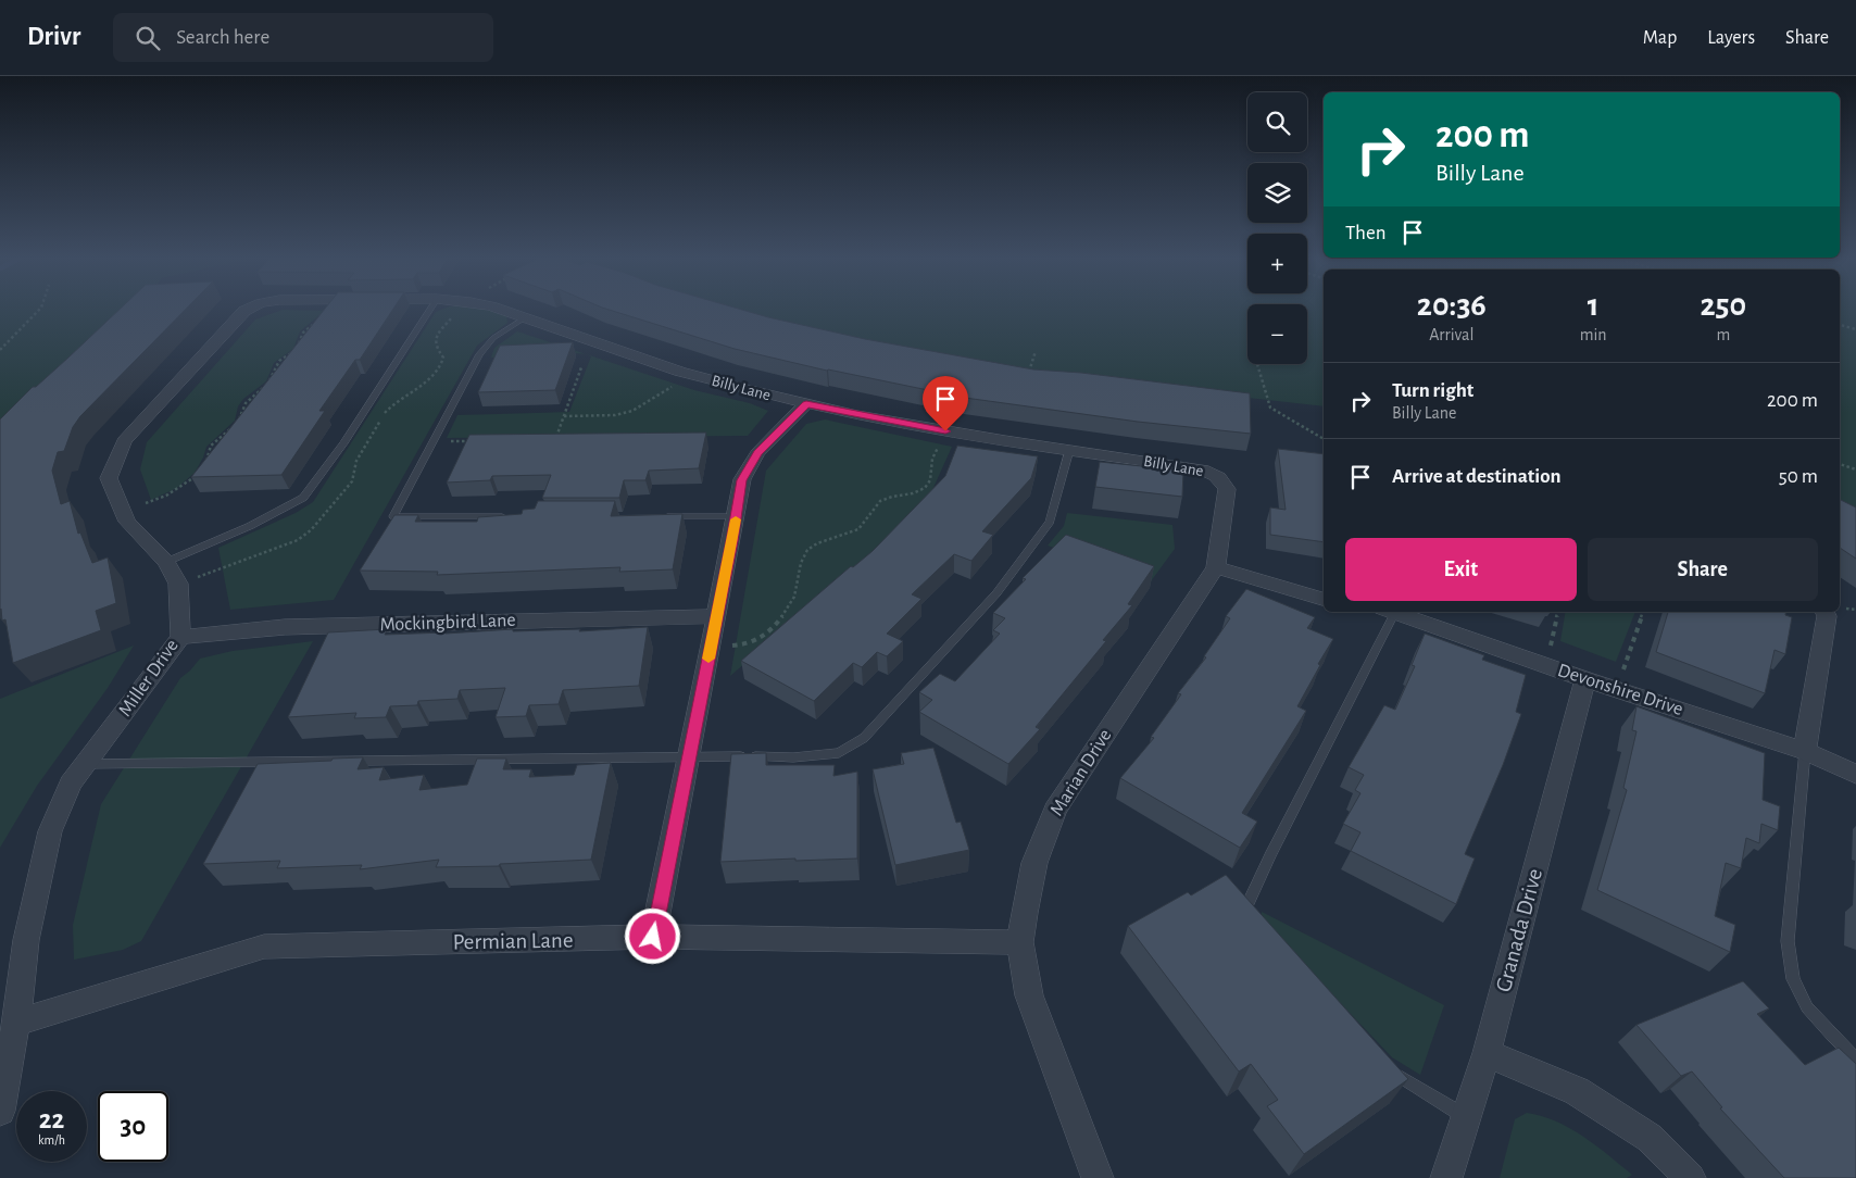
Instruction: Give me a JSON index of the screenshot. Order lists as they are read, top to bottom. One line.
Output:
{"streets":{"street":["Billy Lane","Mockingbird Lane","Miller Drive","Devonshire Drive","Marian Drive","Granada Drive","Permian Lane"]},"crossings":[["Billy Lane","Marian Drive"],["Mockingbird Lane","Miller Drive"],["Miller Drive","Permian Lane"],["Devonshire Drive","Granada Drive"],["Marian Drive","Permian Lane"]],"page":{"header":"Drivr","search":"Search here","nav":["Map","Layers","Share"],"map_buttons":["+","−"],"turn":["200 m","Billy Lane"],"then":"Then","eta":["20:36","Arrival","1","min","250","m"],"list":[{"name":"Turn right","note":"Billy Lane","value":"200 m"},{"name":"Arrive at destination","value":"50 m"}],"buttons":["Exit","Share"],"speed":"22 km/h","limit":"30"}}
